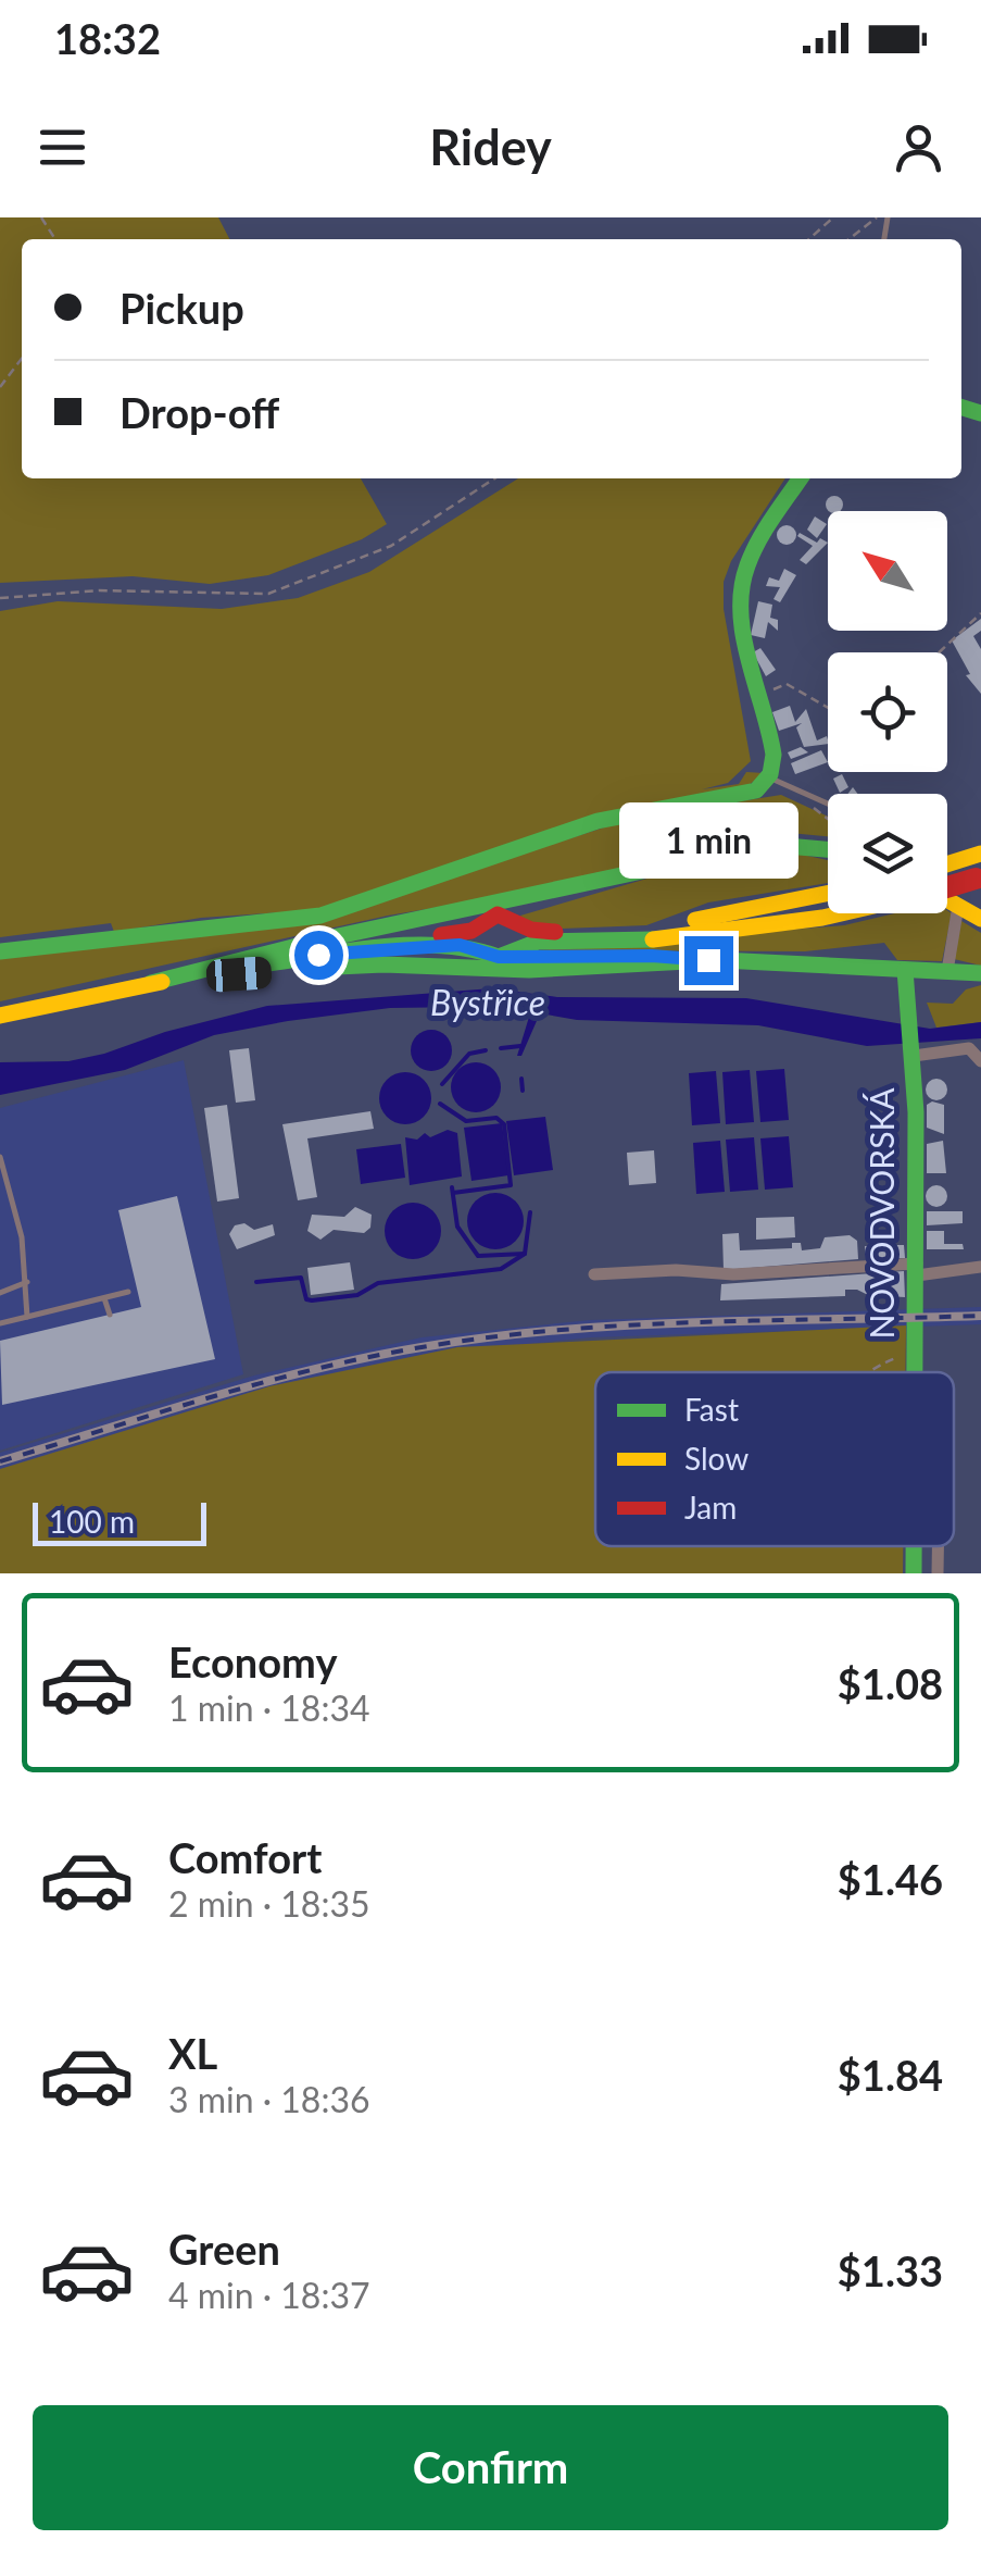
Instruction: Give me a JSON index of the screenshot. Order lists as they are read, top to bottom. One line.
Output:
{"streets":{"main road":["NOVODVORSKÁ"]},"water":["Bystřice"],"legend":["Fast","Slow","Jam"],"scale_bar":"100 m","north":"top left","page":{"status":"18:32","header":"Ridey","banner":["Pickup","Drop-off"],"bubble":"1 min","scale":"100 m","list":[{"name":"Economy","note":"1 min · 18:34","value":"$1.08"},{"name":"Comfort","note":"2 min · 18:35","value":"$1.46"},{"name":"XL","note":"3 min · 18:36","value":"$1.84"},{"name":"Green","note":"4 min · 18:37","value":"$1.33"}],"buttons":"Confirm"}}
